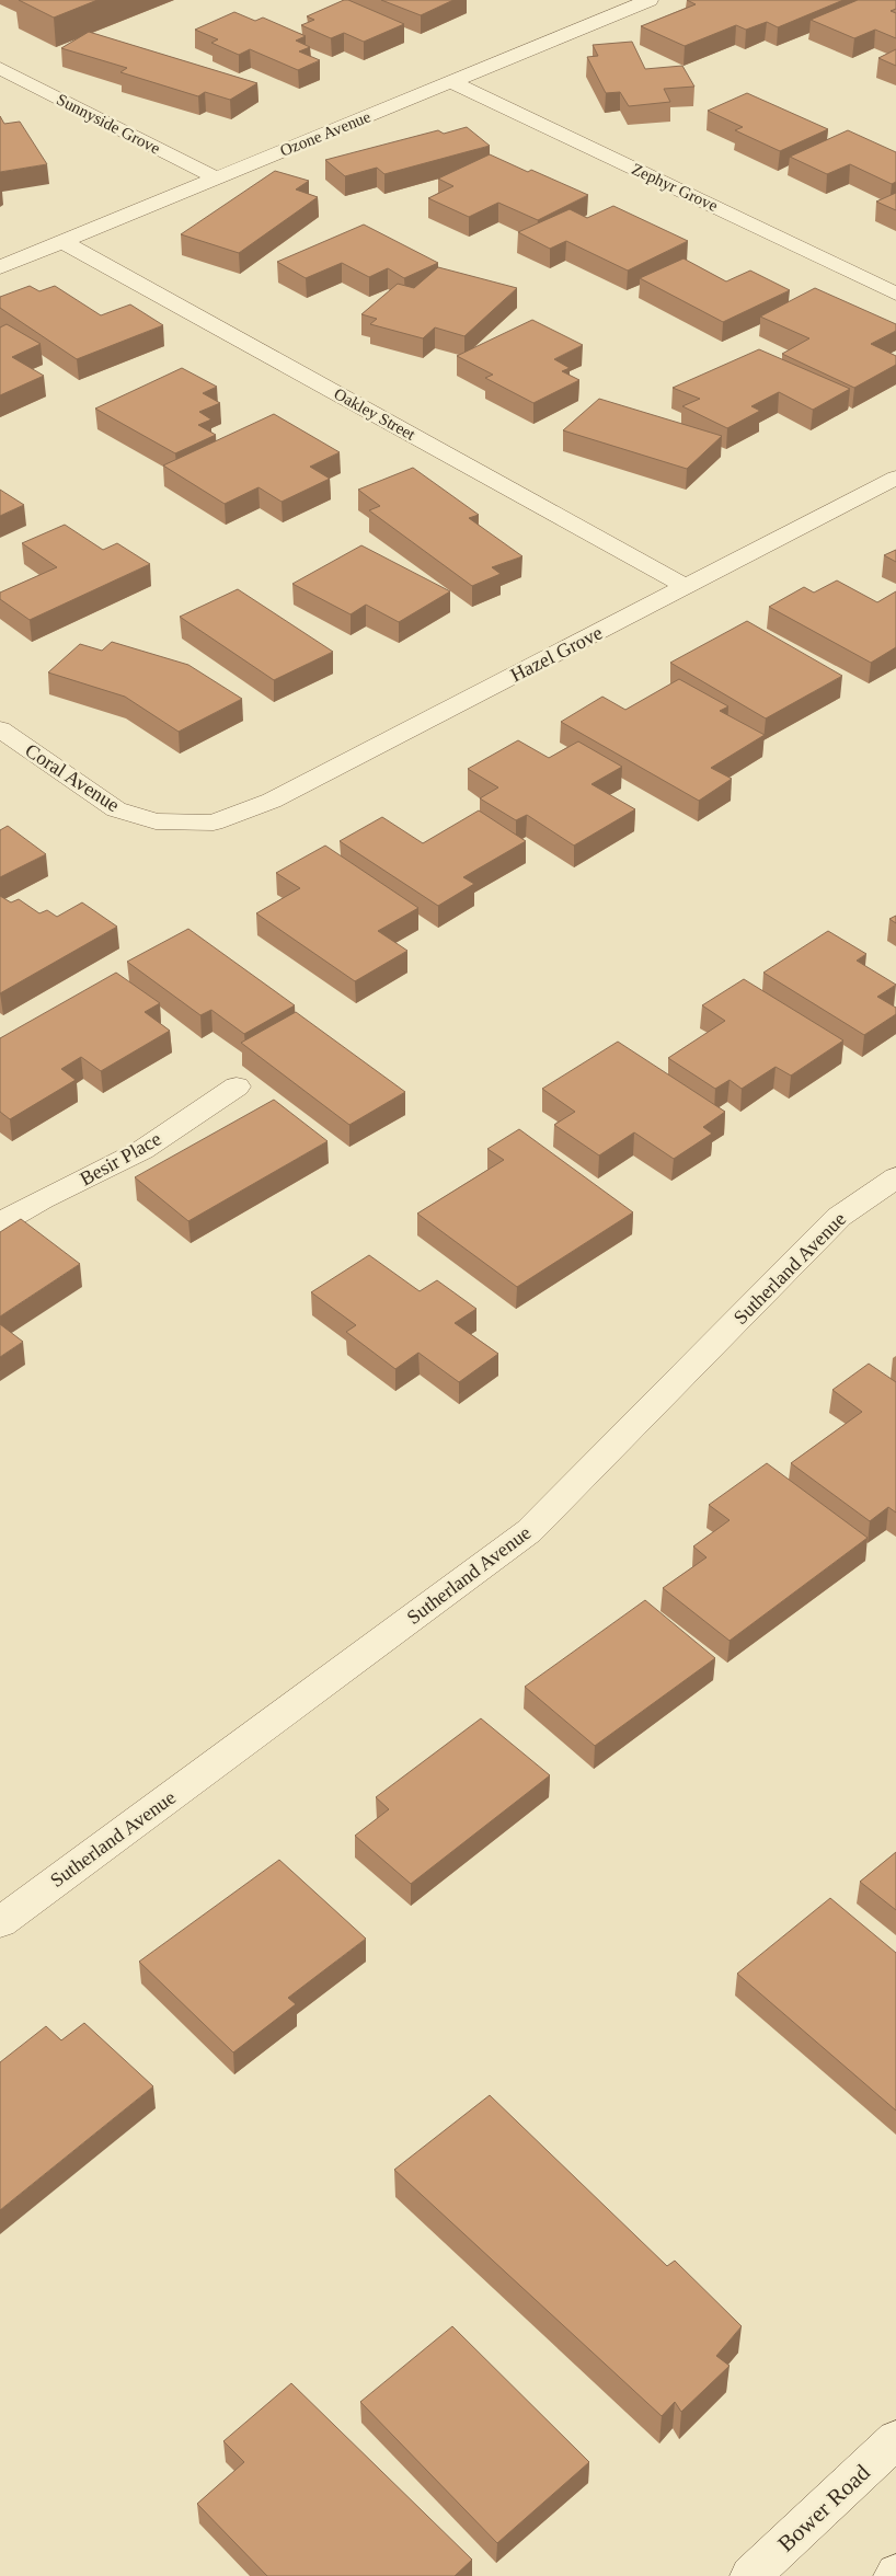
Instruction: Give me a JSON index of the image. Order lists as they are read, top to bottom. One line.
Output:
{"streets":{"street":["Sunnyside Grove","Ozone Avenue","Zephyr Grove","Oakley Street","Hazel Grove","Coral Avenue","Besir Place","Sutherland Avenue","Bower Road"]},"crossings":[["Sunnyside Grove","Ozone Avenue"],["Ozone Avenue","Zephyr Grove"],["Ozone Avenue","Oakley Street"],["Oakley Street","Hazel Grove"],["Hazel Grove","Coral Avenue"]]}
